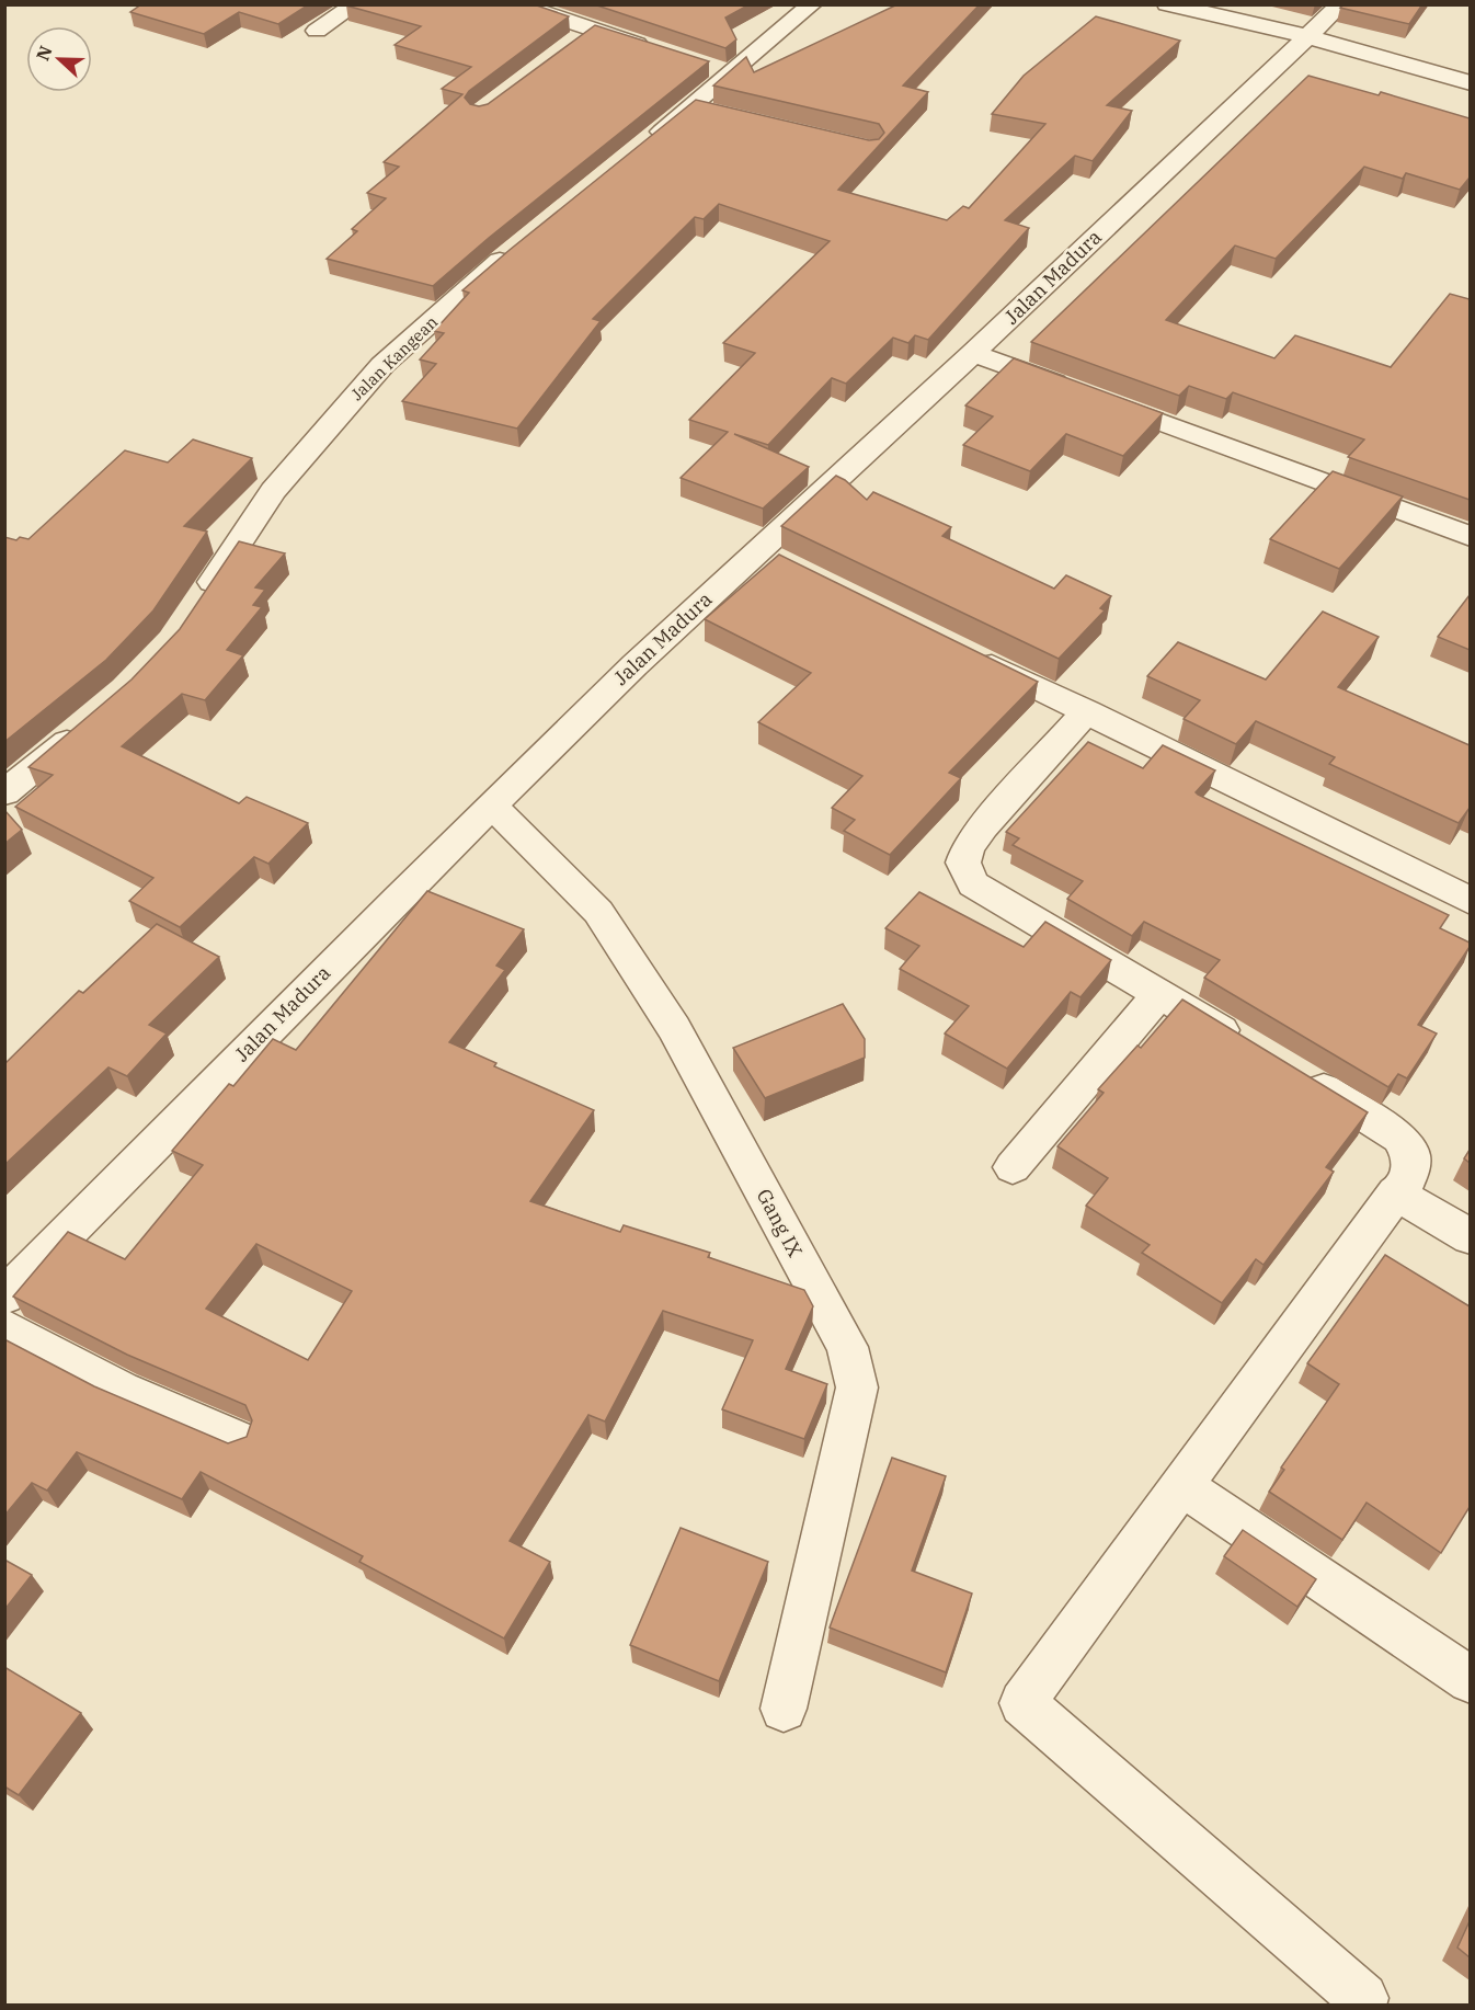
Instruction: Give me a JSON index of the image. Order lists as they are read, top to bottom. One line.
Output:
{"streets":{"street":["Jalan Madura","Jalan Kangean","Gang IX"]},"crossings":[["Jalan Madura","Gang IX"]],"north":"left"}
